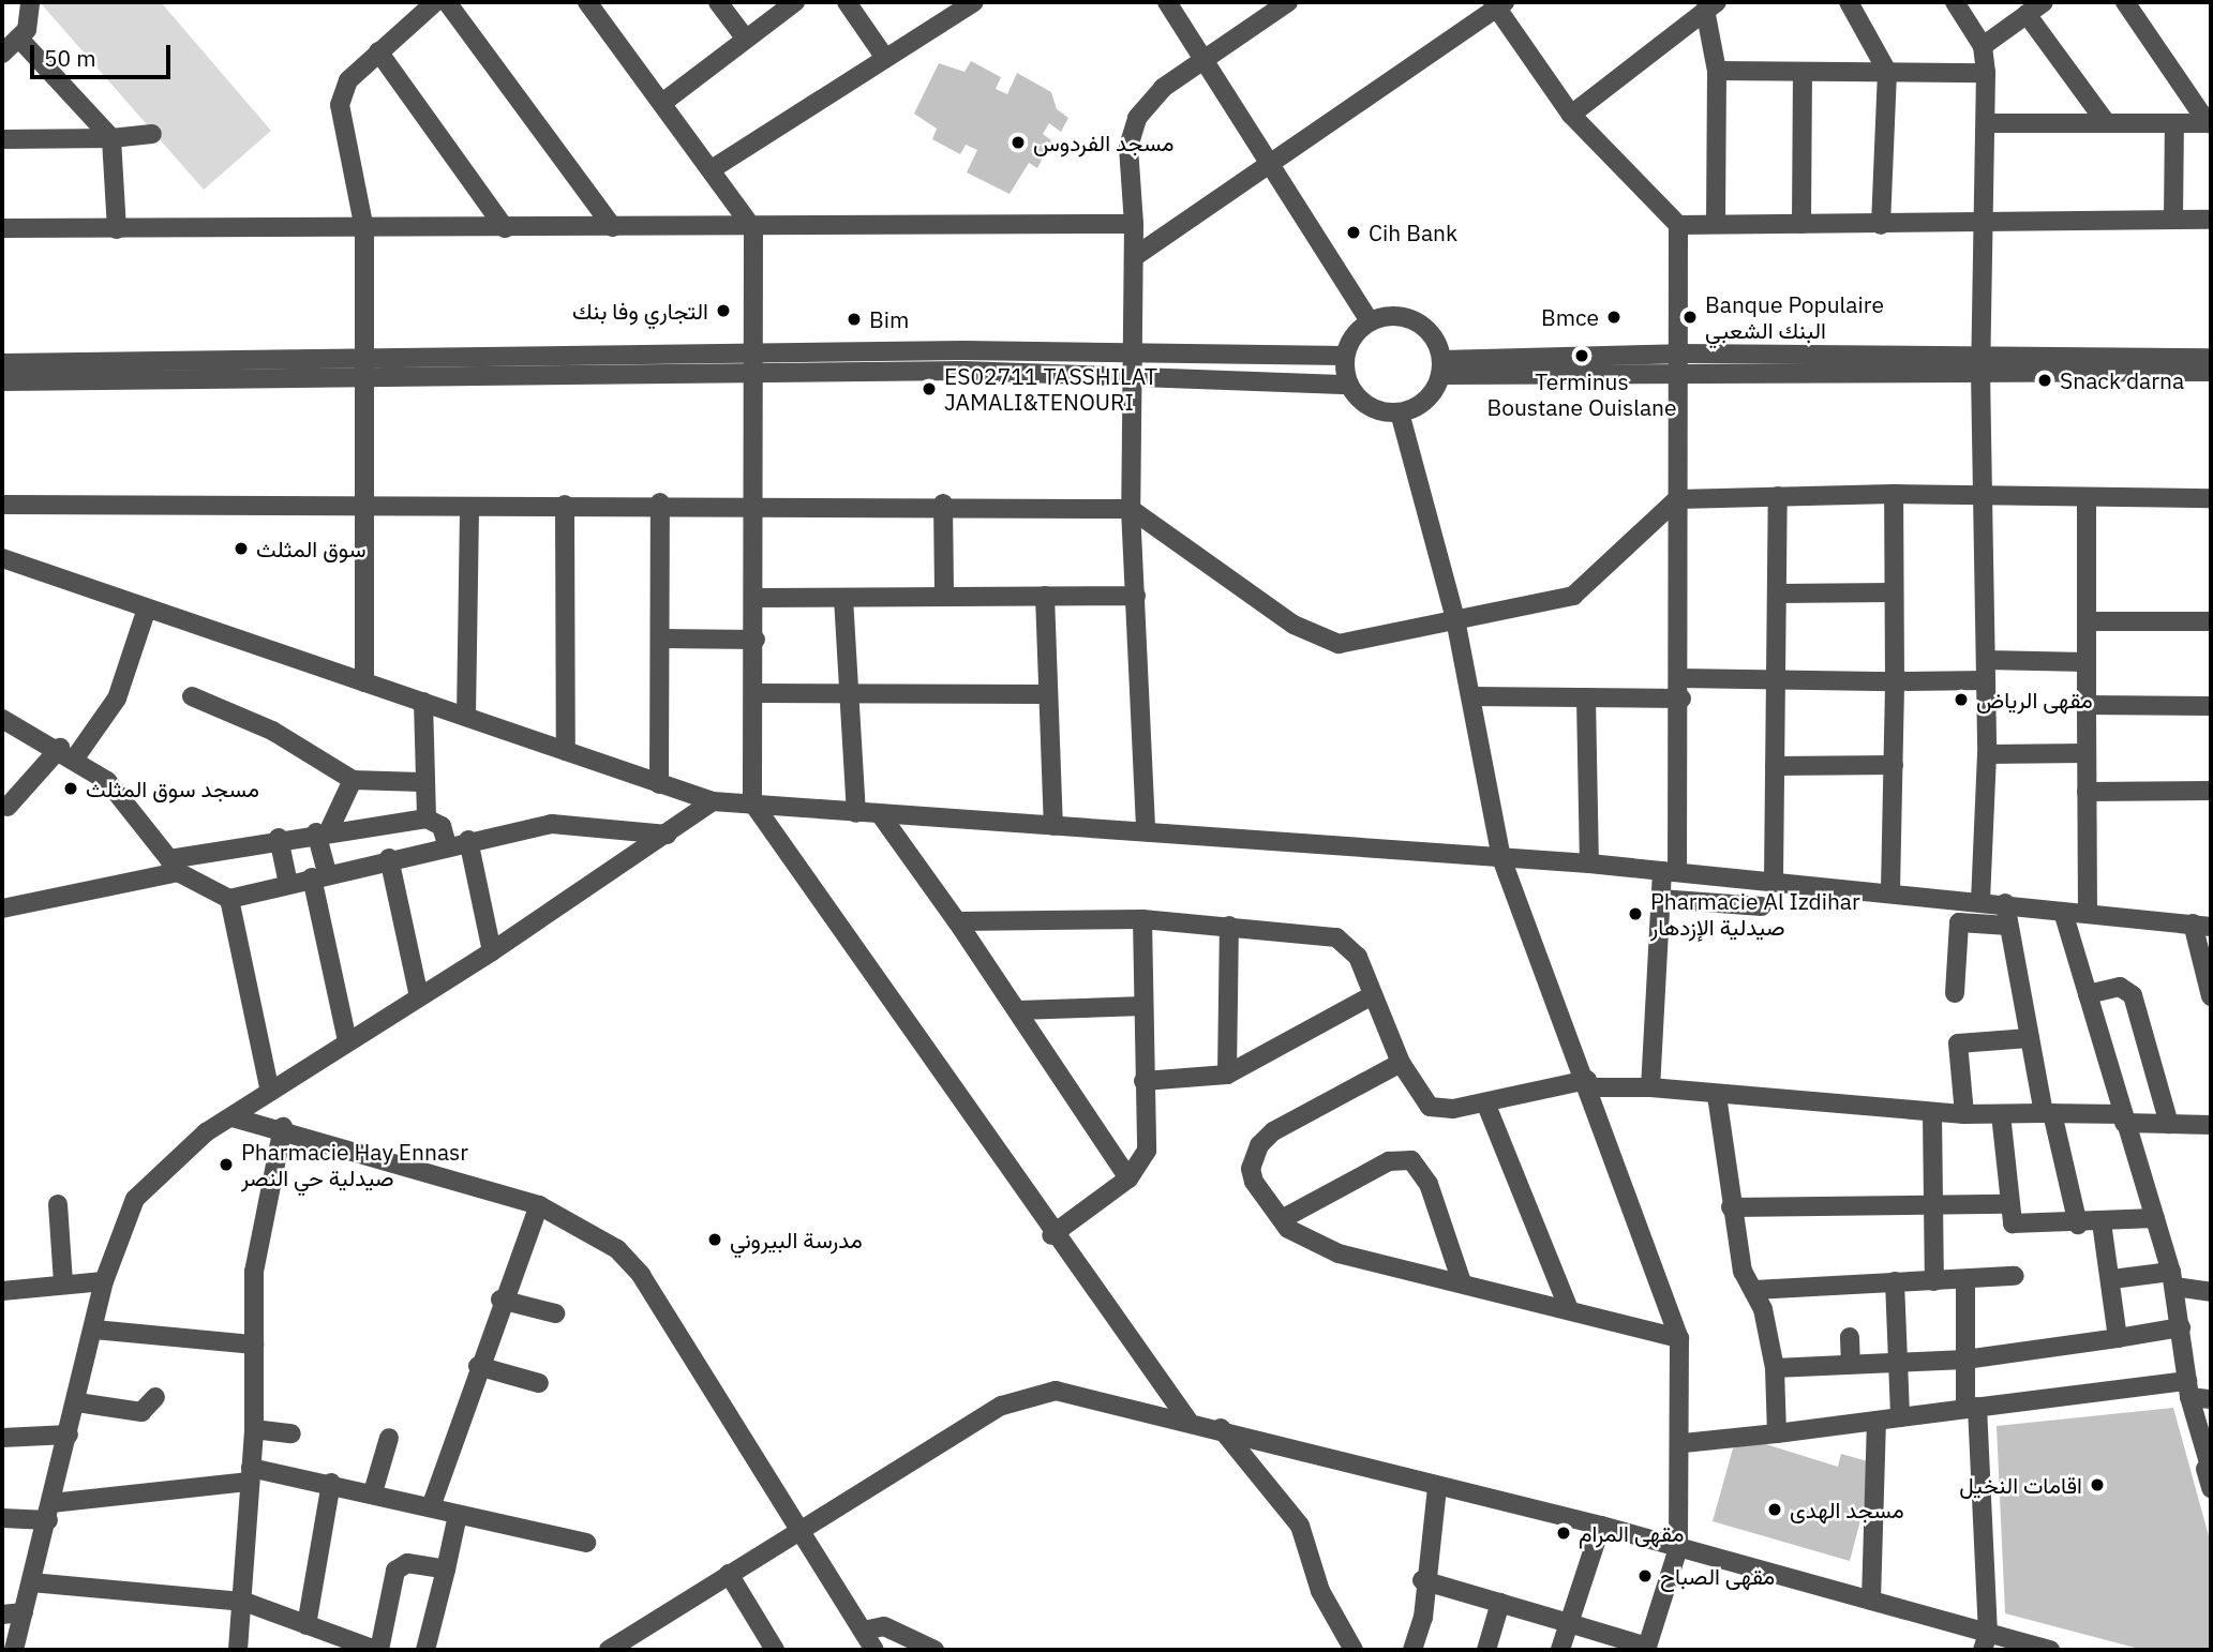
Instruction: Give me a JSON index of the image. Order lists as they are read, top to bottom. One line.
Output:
{"places":["مسجد الفردوس","Cih Bank","التجاري وفا بنك","Bmce","Banque Populaire البنك الشعبي","Bim","Terminus Boustane Ouislane","Snack darna","ES02711 TASSHILAT JAMALI&TENOURI","سوق المثلث","مقهى الرياض","مسجد سوق المثلث","Pharmacie Al Izdihar صيدلية الإزدهار","Pharmacie Hay Ennasr صيدلية حي النصر","مدرسة البيروني","اقامات النخيل","مسجد الهدى","مقهى المرام","مقهى الصباح"],"scale_bar":"50 m"}
